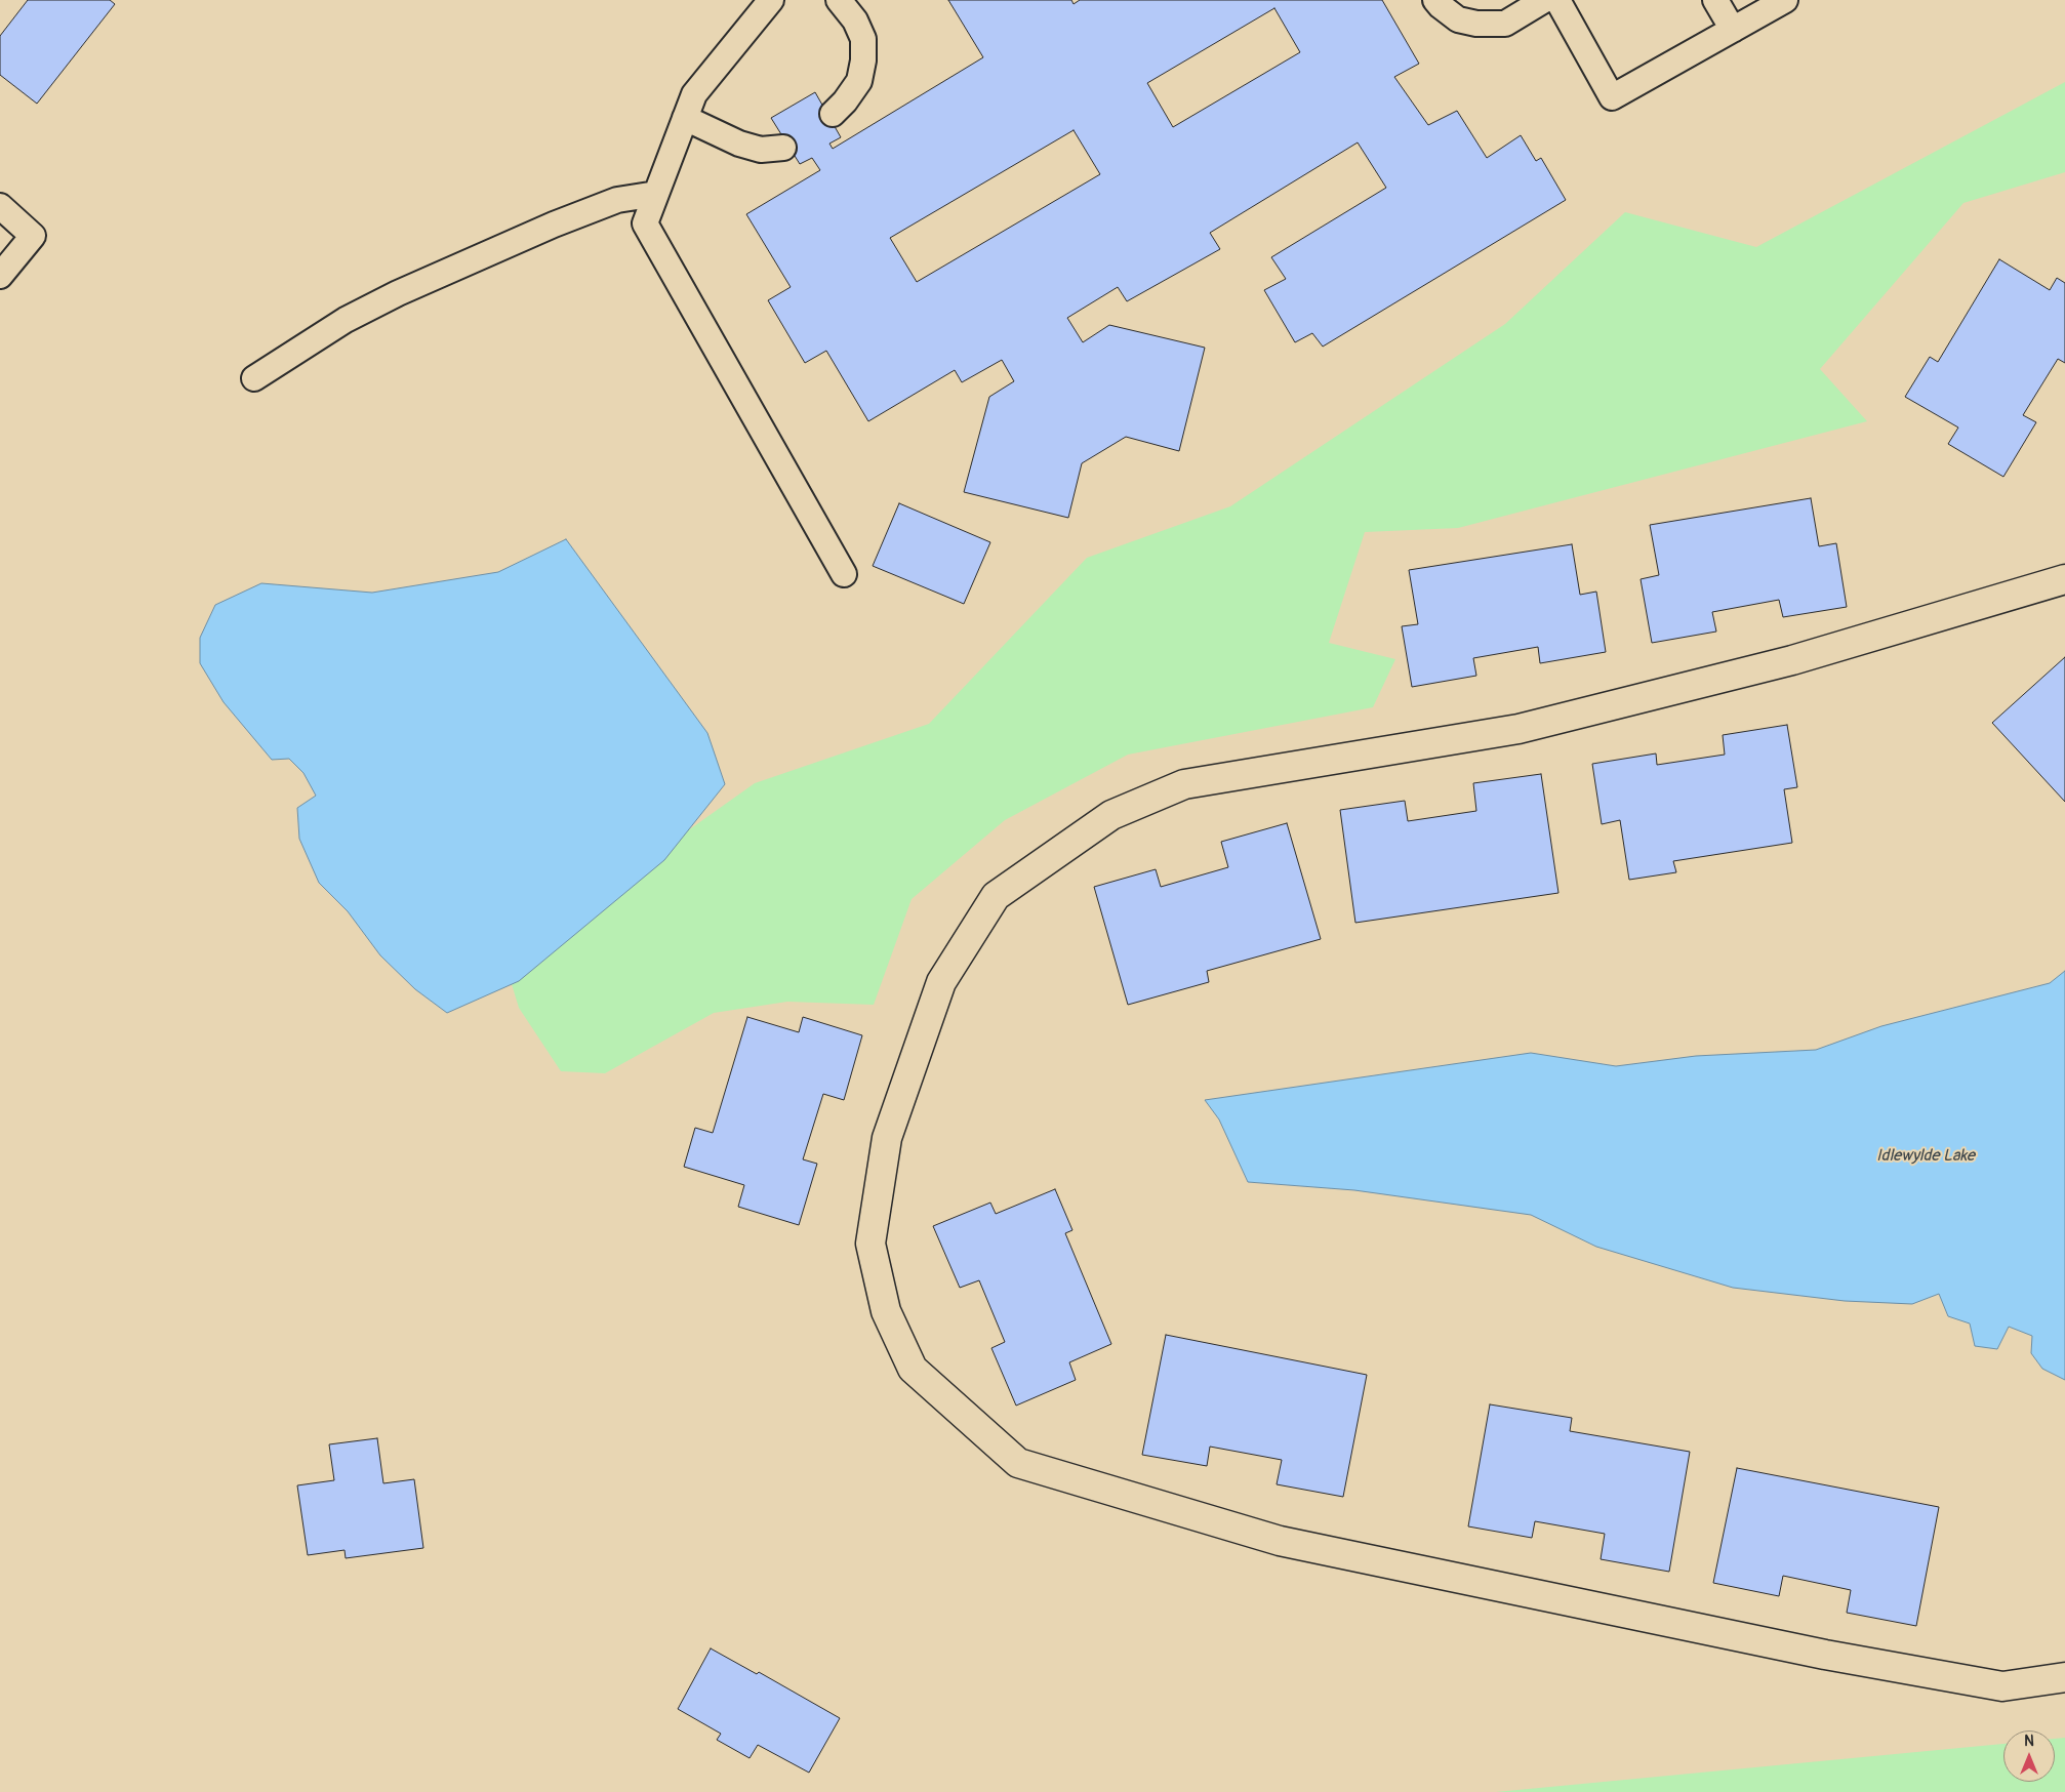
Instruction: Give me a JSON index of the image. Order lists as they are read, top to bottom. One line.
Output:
{"water":["Idlewylde Lake"],"north":"top"}
